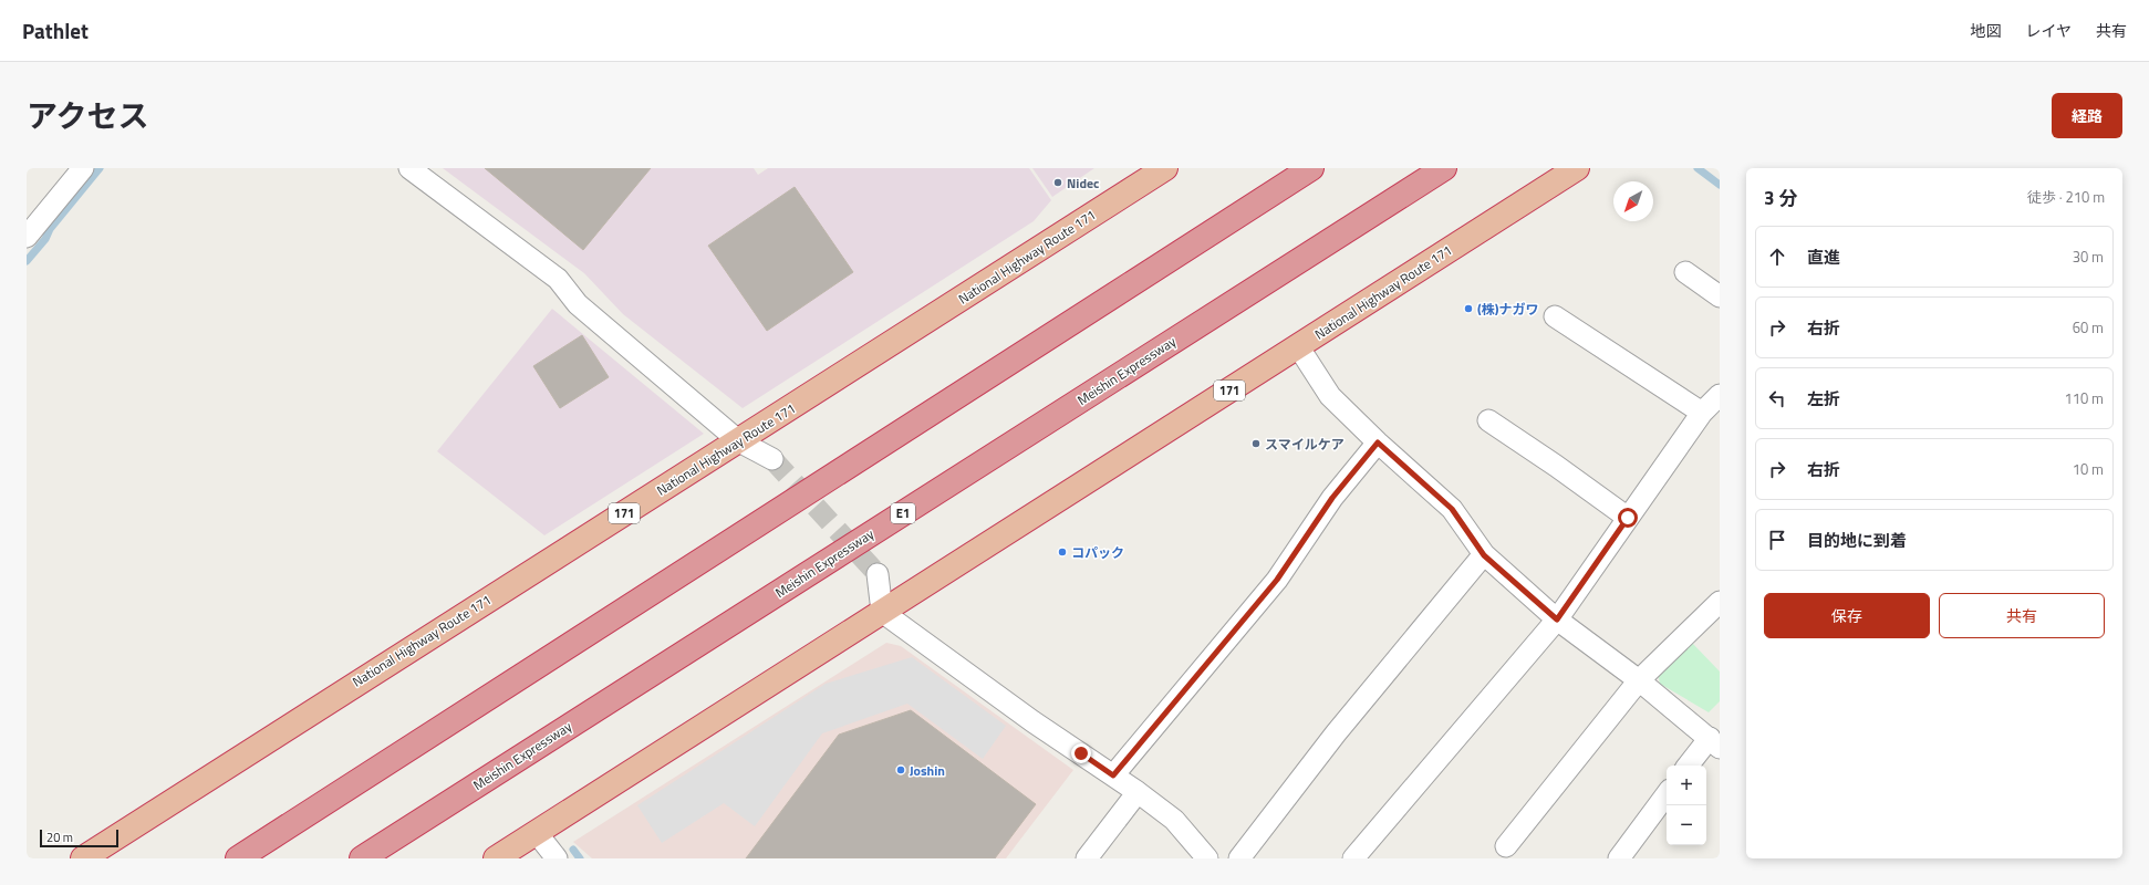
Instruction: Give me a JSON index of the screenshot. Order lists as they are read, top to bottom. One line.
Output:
{"streets":{"highway":["National Highway Route 171","Meishin Expressway","171","E1"]},"places":["Nidec","(株)ナガワ","スマイルケア","コパック","Joshin"],"scale_bar":"20 m","north":"bottom left","page":{"header":"Pathlet","nav":["地図","レイヤ","共有"],"title":"アクセス","buttons":["経路",["保存","共有"]],"heading":["3 分","徒歩 · 210 m"],"list":[["直進","30 m"],["右折","60 m"],["左折","110 m"],["右折","10 m"],"目的地に到着"],"map_buttons":["+","−"],"scale":"20 m"}}
